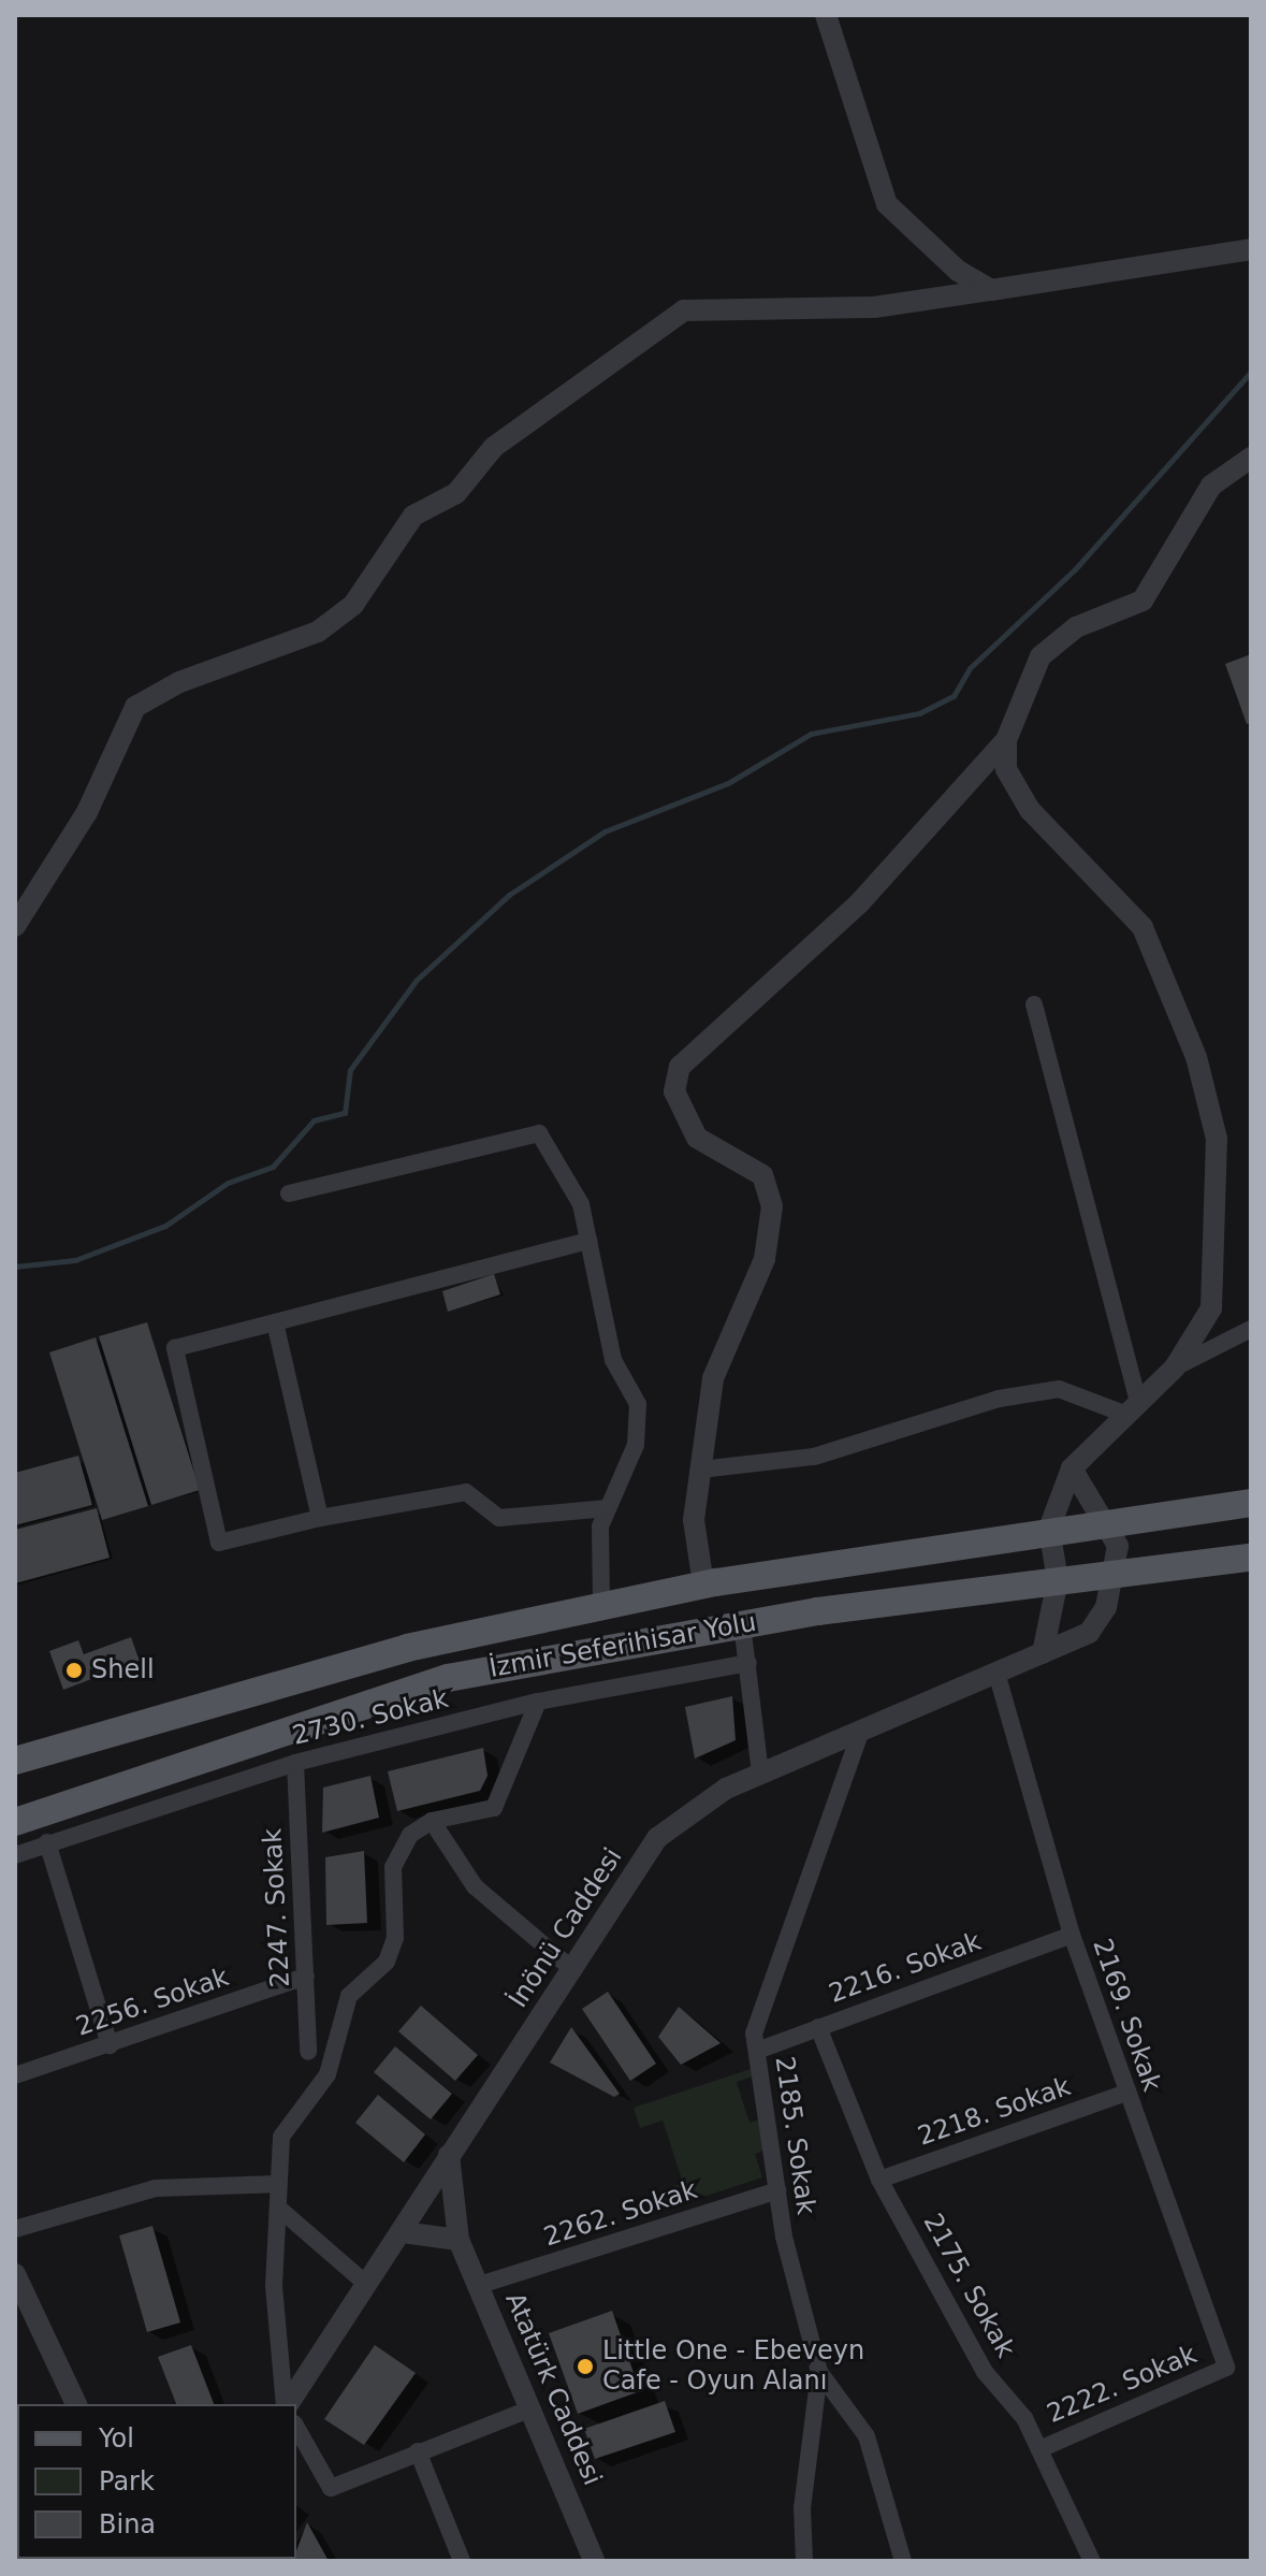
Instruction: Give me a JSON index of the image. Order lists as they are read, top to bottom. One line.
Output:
{"streets":{"main road":["İzmir Seferihisar Yolu"],"street":["2730. Sokak","2247. Sokak","İnönü Caddesi","2216. Sokak","2256. Sokak","2169. Sokak","2218. Sokak","2185. Sokak","2262. Sokak","2175. Sokak","2222. Sokak","Atatürk Caddesi"]},"crossings":[["İzmir Seferihisar Yolu","İnönü Caddesi"],["2730. Sokak","2247. Sokak"],["2247. Sokak","2256. Sokak"],["İnönü Caddesi","2169. Sokak"],["İnönü Caddesi","2185. Sokak"],["İnönü Caddesi","Atatürk Caddesi"],["2216. Sokak","2169. Sokak"],["2216. Sokak","2185. Sokak"],["2216. Sokak","2175. Sokak"],["2169. Sokak","2218. Sokak"],["2169. Sokak","2222. Sokak"],["2218. Sokak","2175. Sokak"],["2185. Sokak","2262. Sokak"],["2262. Sokak","Atatürk Caddesi"],["2175. Sokak","2222. Sokak"]],"places":["Shell","Little One - Ebeveyn Cafe - Oyun Alanı"],"legend":["Yol","Park","Bina"]}
